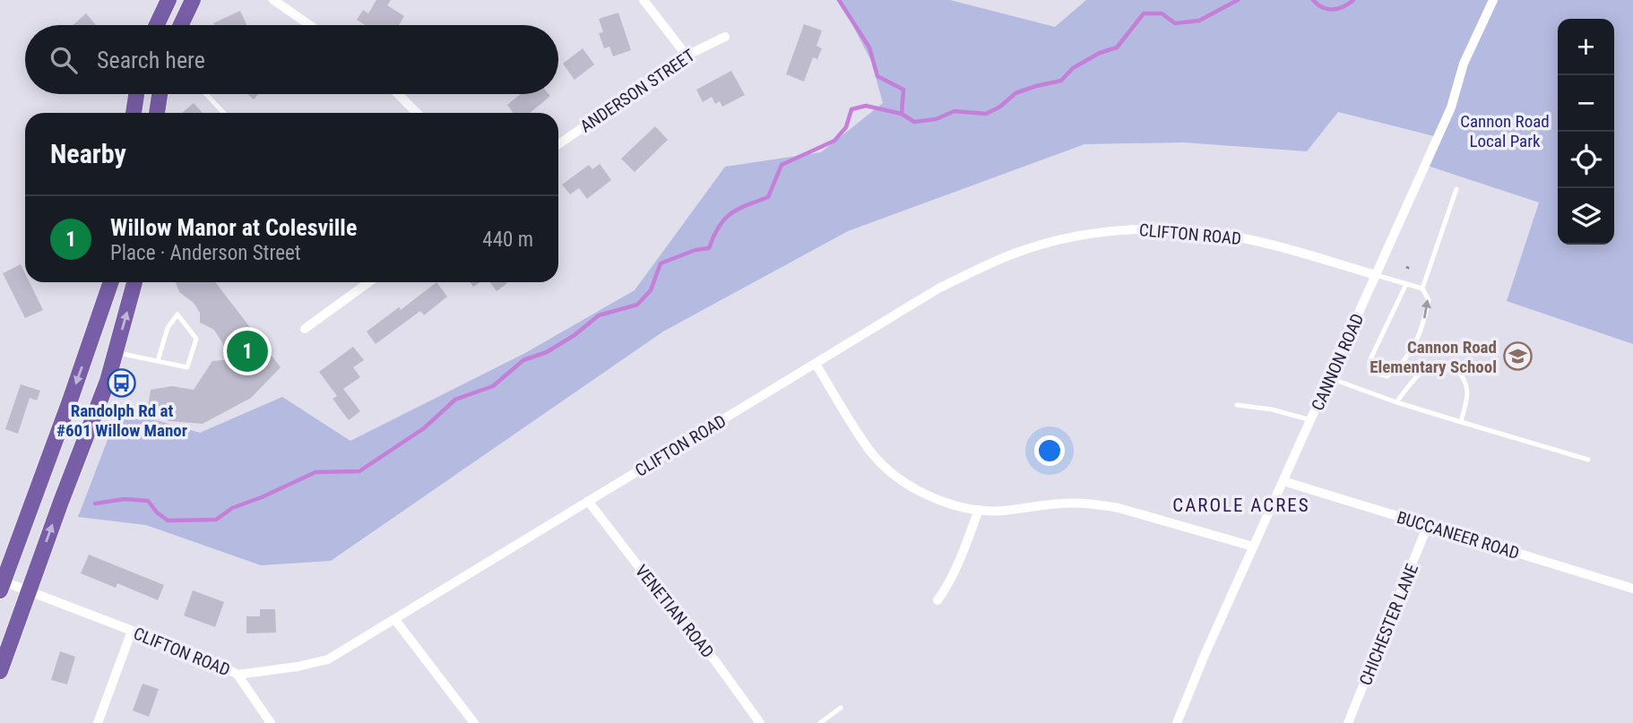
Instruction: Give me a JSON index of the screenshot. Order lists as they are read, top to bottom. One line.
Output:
{"streets":{"street":["ANDERSON STREET","CLIFTON ROAD","CANNON ROAD","BUCCANEER ROAD","VENETIAN ROAD","CHICHESTER LANE"]},"crossings":[["CLIFTON ROAD","CANNON ROAD"],["CLIFTON ROAD","VENETIAN ROAD"],["CANNON ROAD","BUCCANEER ROAD"],["BUCCANEER ROAD","CHICHESTER LANE"]],"districts":["CAROLE ACRES"],"parks":["Cannon Road Local Park"],"places":{"school or university":["Cannon Road Elementary School"],"bus stop":["Randolph Rd at #601 Willow Manor"]},"page":{"map_buttons":["+","−"],"search":"Search here","heading":"Nearby","list":[{"mark":"1","name":"Willow Manor at Colesville","note":"Place · Anderson Street","value":"440 m"}],"pins":"1"}}
